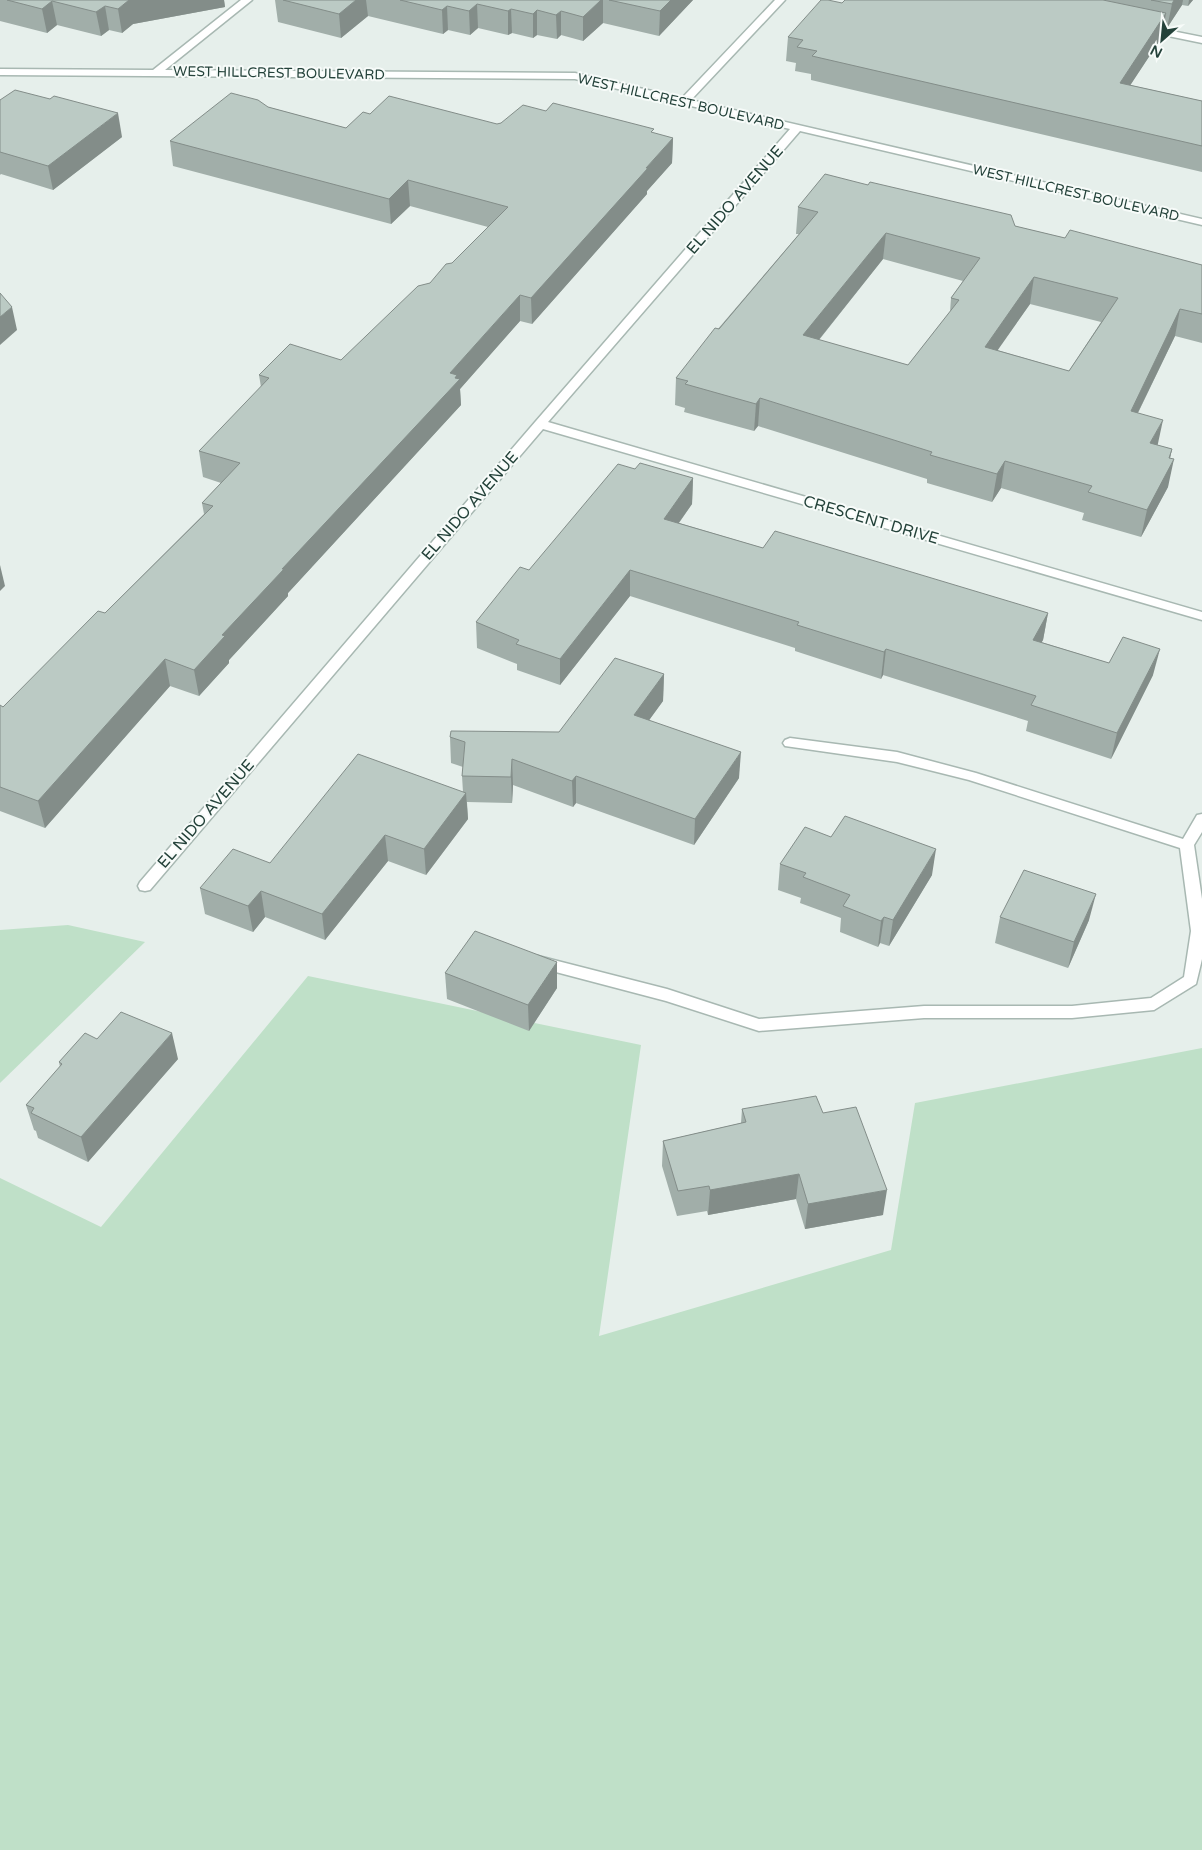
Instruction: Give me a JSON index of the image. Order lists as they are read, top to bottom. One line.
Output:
{"streets":{"street":["WEST HILLCREST BOULEVARD","EL NIDO AVENUE","CRESCENT DRIVE"]},"crossings":[["WEST HILLCREST BOULEVARD","EL NIDO AVENUE"],["EL NIDO AVENUE","CRESCENT DRIVE"]],"north":"bottom left"}
